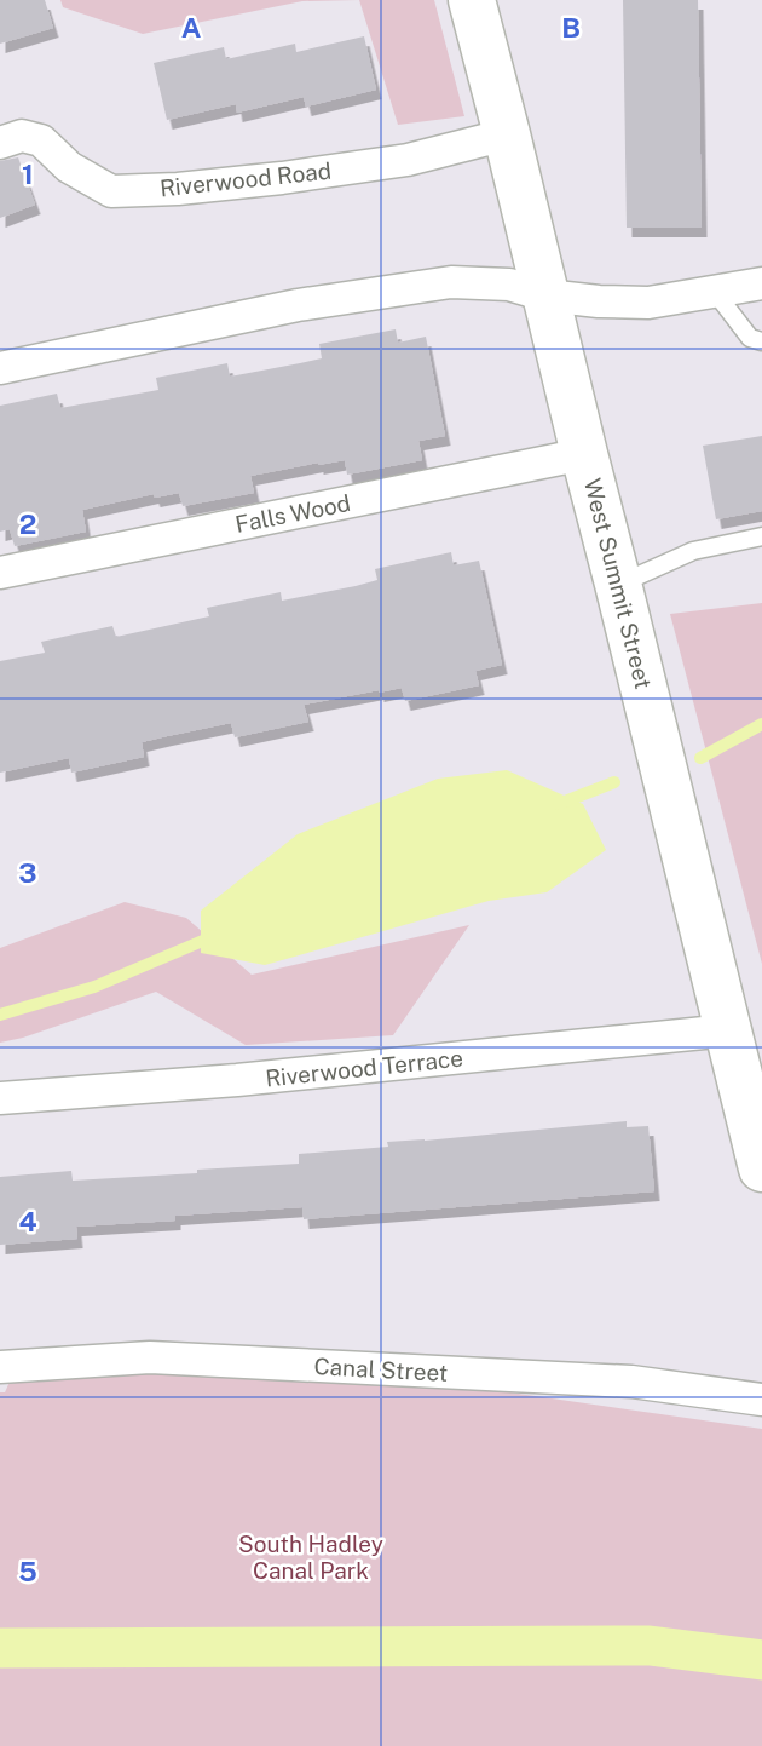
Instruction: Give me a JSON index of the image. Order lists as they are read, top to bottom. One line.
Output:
{"streets":{"street":["Riverwood Road","Falls Wood","West Summit Street","Riverwood Terrace","Canal Street"]},"crossings":[["Riverwood Road","West Summit Street"],["Falls Wood","West Summit Street"],["West Summit Street","Riverwood Terrace"]],"parks":["South Hadley Canal Park"],"grid":{"columns":["A","B"],"rows":["1","2","3","4","5"]}}
